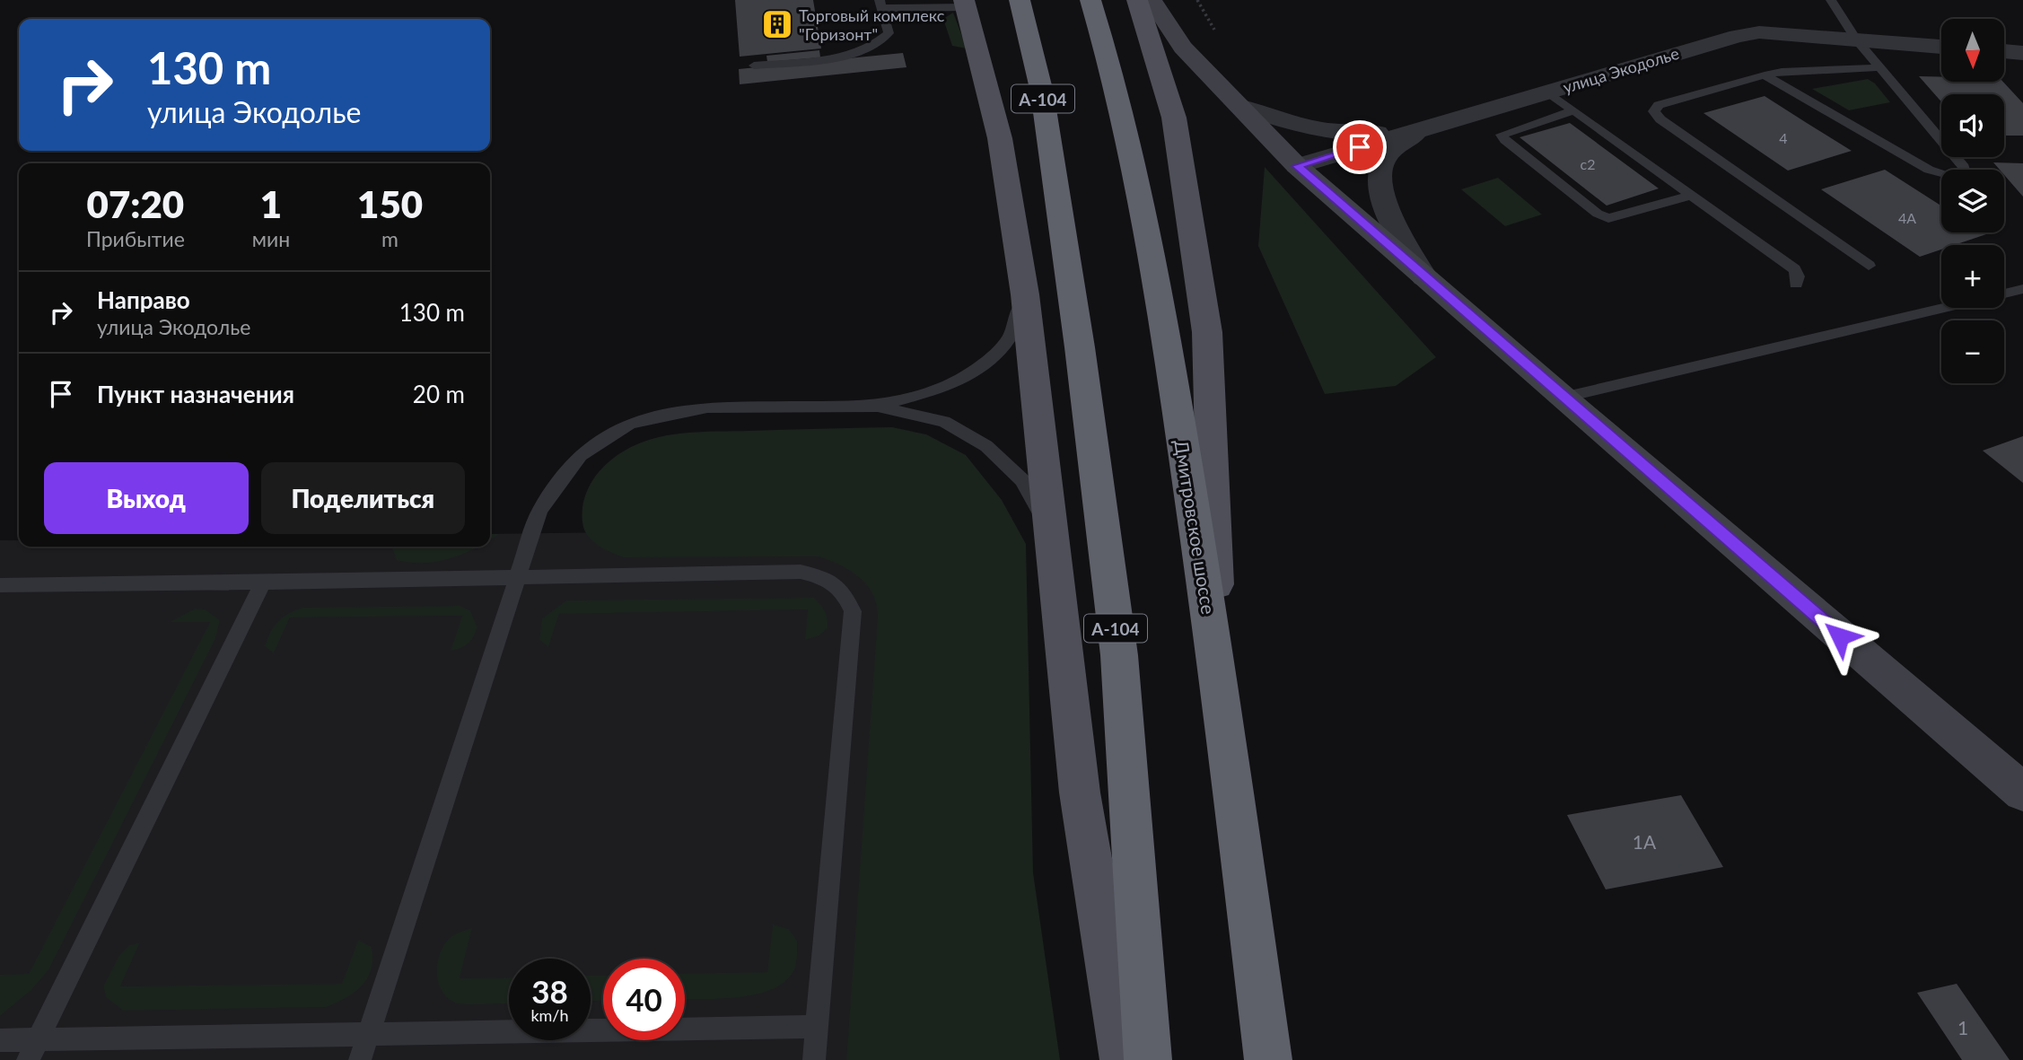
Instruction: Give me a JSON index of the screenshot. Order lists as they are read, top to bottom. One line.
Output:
{"streets":{"highway":["А-104","Дмитровское шоссе"],"street":["улица Экодолье"]},"places":{"building":["Торговый комплекс \"Горизонт\""]},"house_numbers":["4","с2","4А","1А","1"],"north":"bottom","page":{"map_buttons":["+","−"],"turn":["130 m","улица Экодолье"],"eta":["07:20","Прибытие","1","мин","150","m"],"list":[{"name":"Направо","note":"улица Экодолье","value":"130 m"},{"name":"Пункт назначения","value":"20 m"}],"buttons":["Выход","Поделиться"],"speed":"38 km/h","limit":"40"}}
